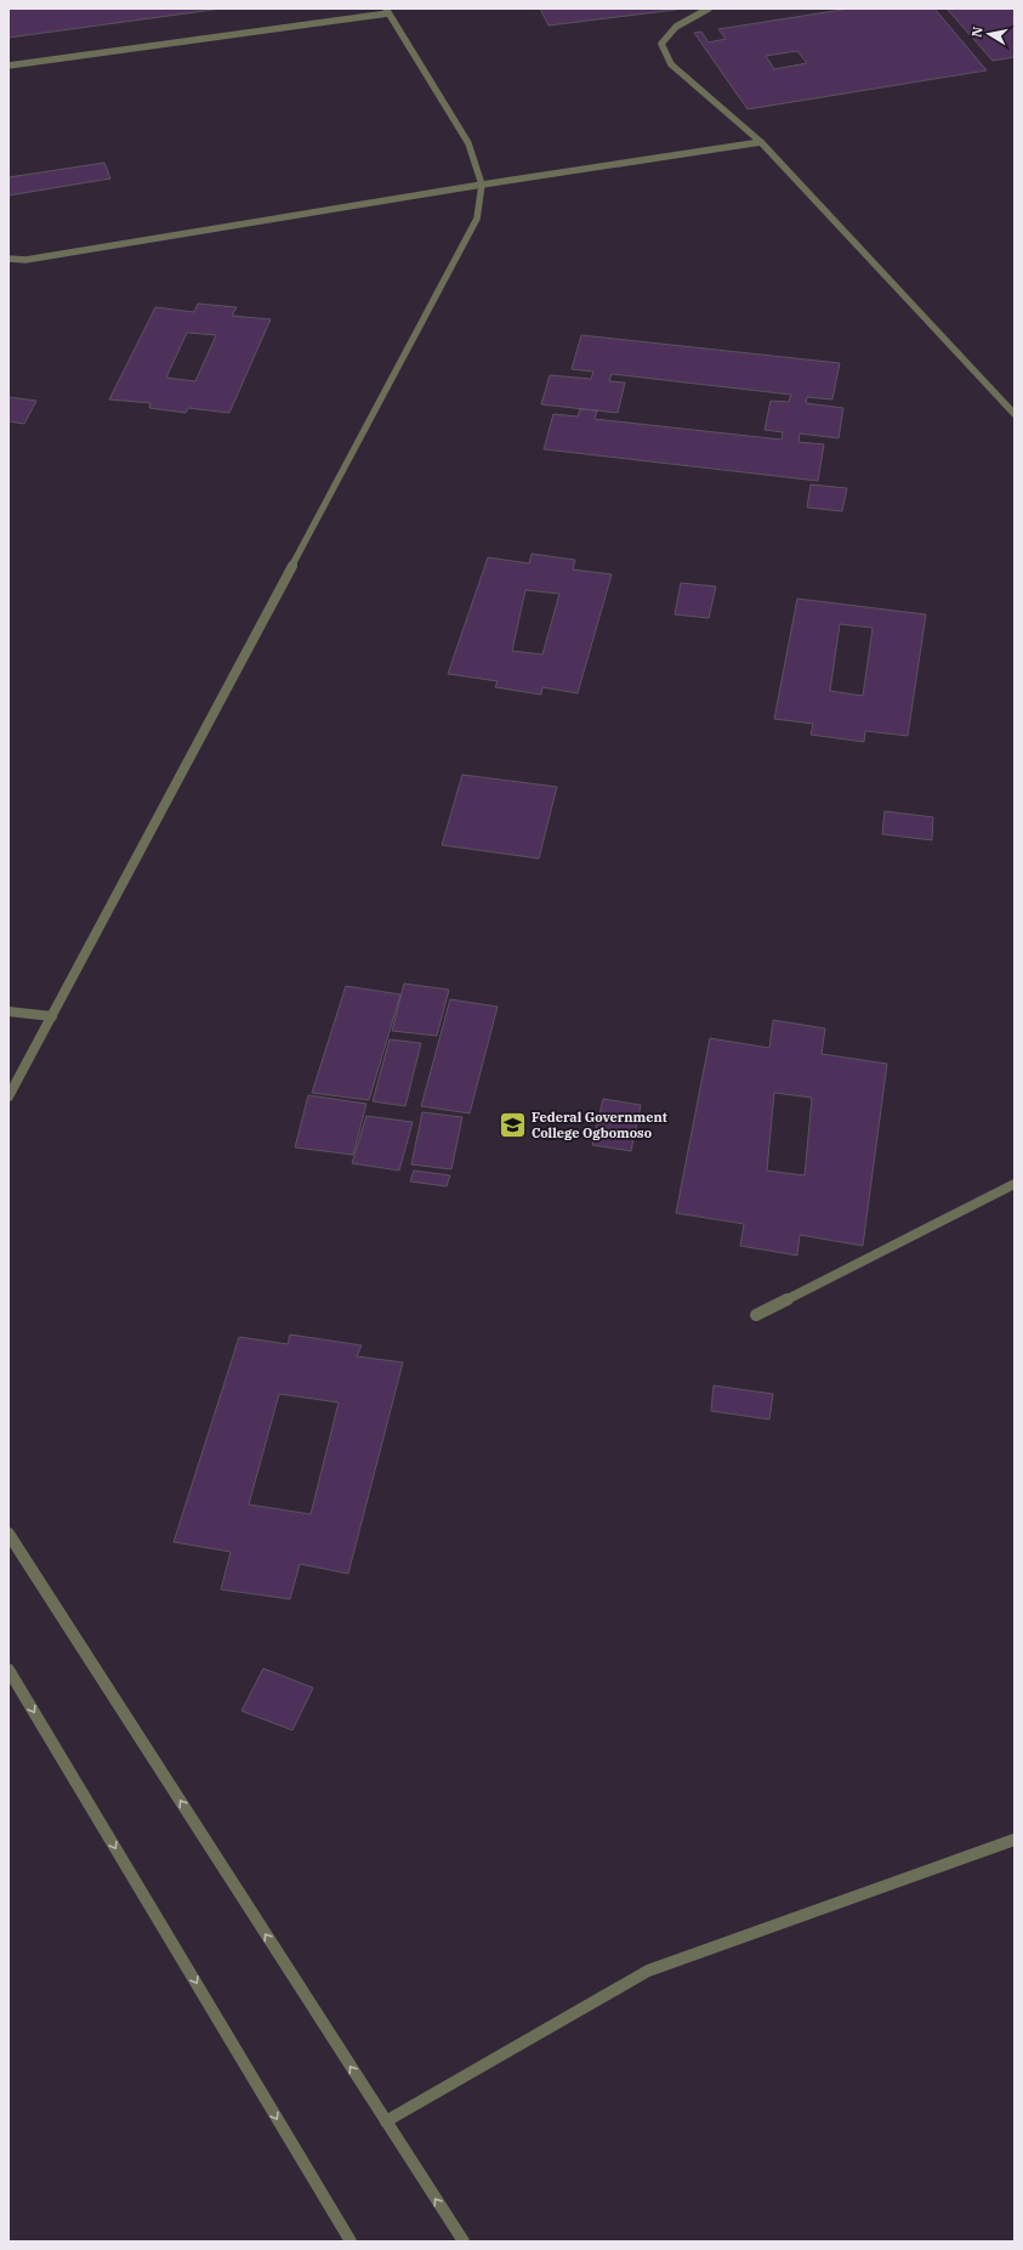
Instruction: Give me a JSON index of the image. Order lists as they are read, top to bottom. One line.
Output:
{"places":{"school or university":["Federal Government College Ogbomoso"]},"north":"left"}
